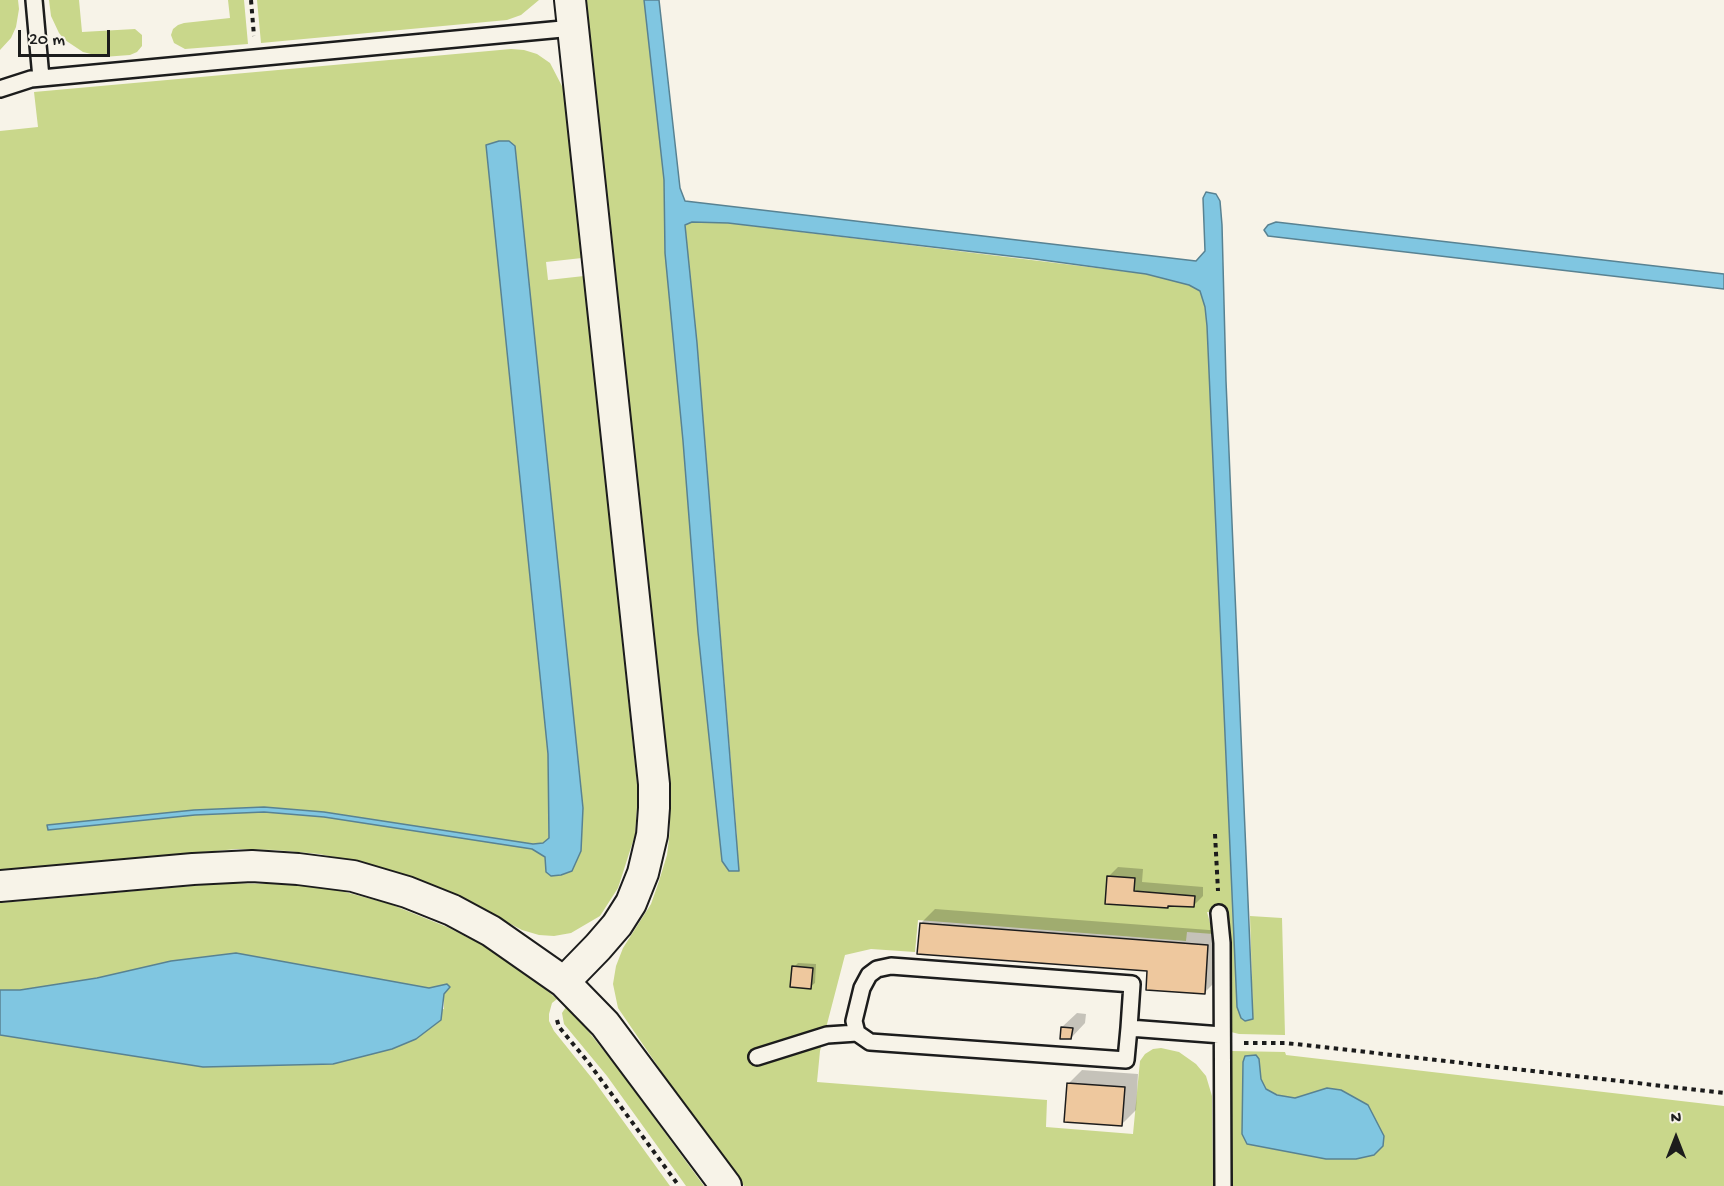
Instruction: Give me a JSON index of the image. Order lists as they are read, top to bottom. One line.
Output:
{"scale_bar":"20 m","north":"top"}
